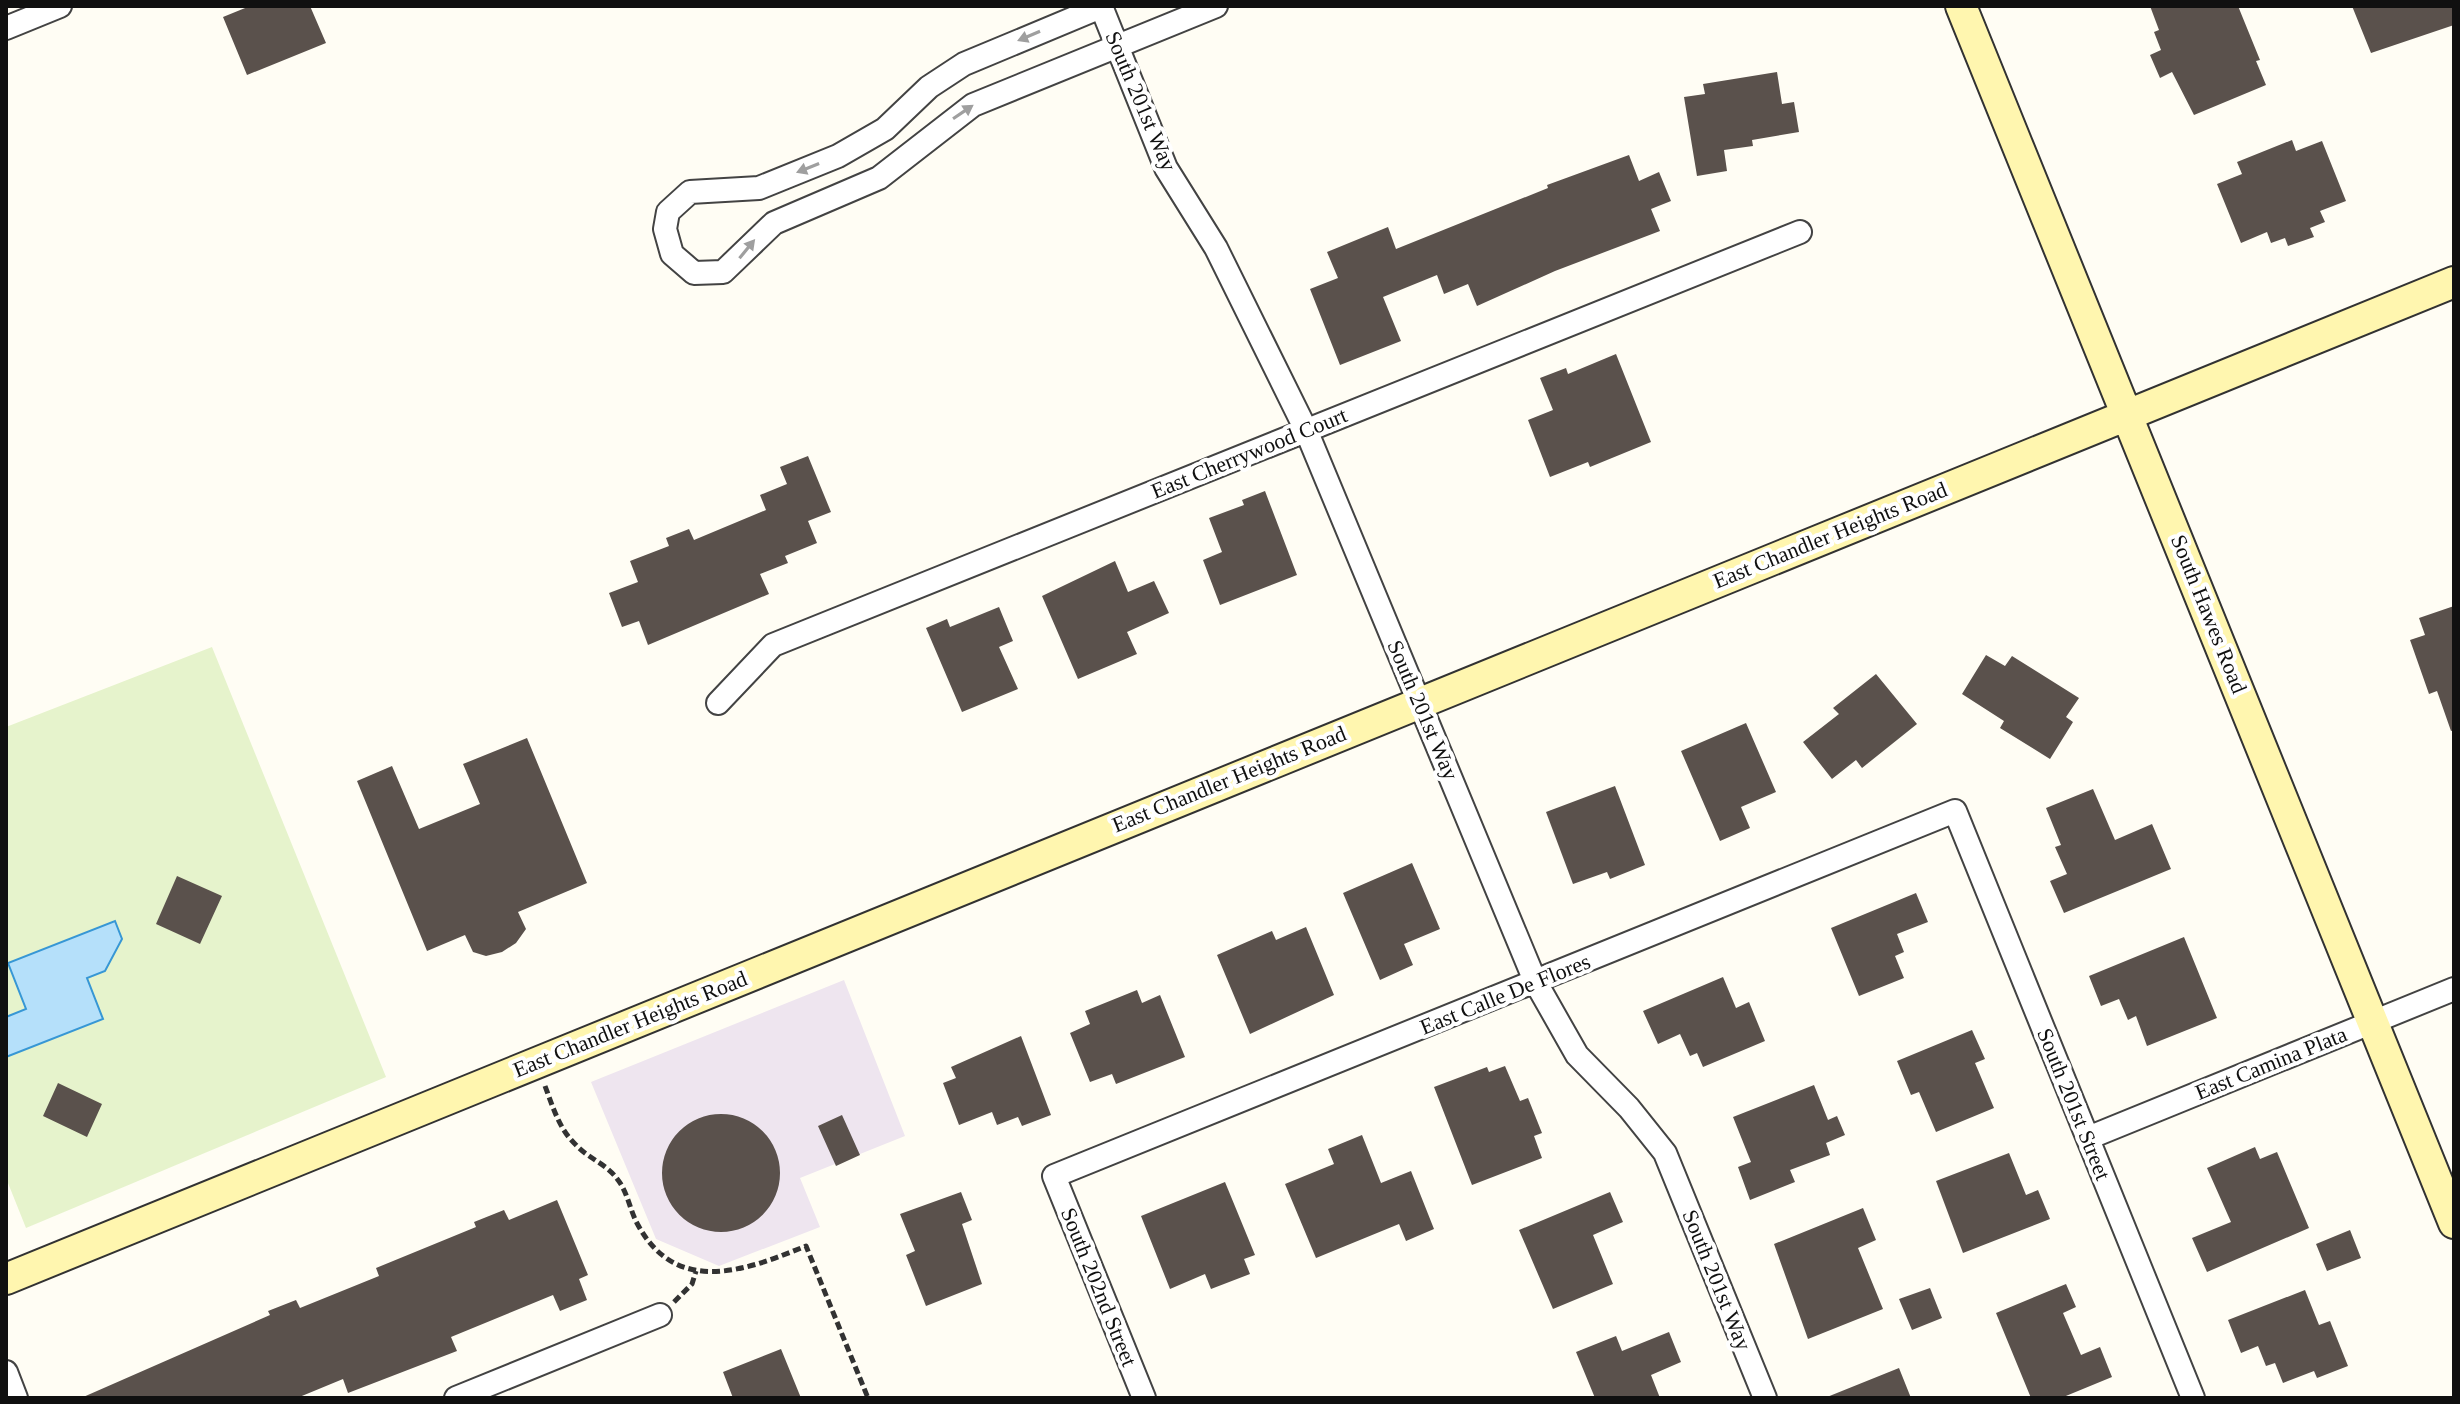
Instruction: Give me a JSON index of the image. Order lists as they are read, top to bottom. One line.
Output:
{"streets":{"main road":["East Chandler Heights Road","South Hawes Road"],"street":["South 201st Way","East Cherrywood Court","East Calle De Flores","East Camina Plata","South 201st Street","South 202nd Street"]},"crossings":[["South 201st Way","East Cherrywood Court"],["South 201st Way","East Chandler Heights Road"],["South 201st Way","East Calle De Flores"],["East Chandler Heights Road","South Hawes Road"],["South Hawes Road","East Camina Plata"],["East Calle De Flores","South 201st Street"],["East Calle De Flores","South 202nd Street"],["East Camina Plata","South 201st Street"]]}
